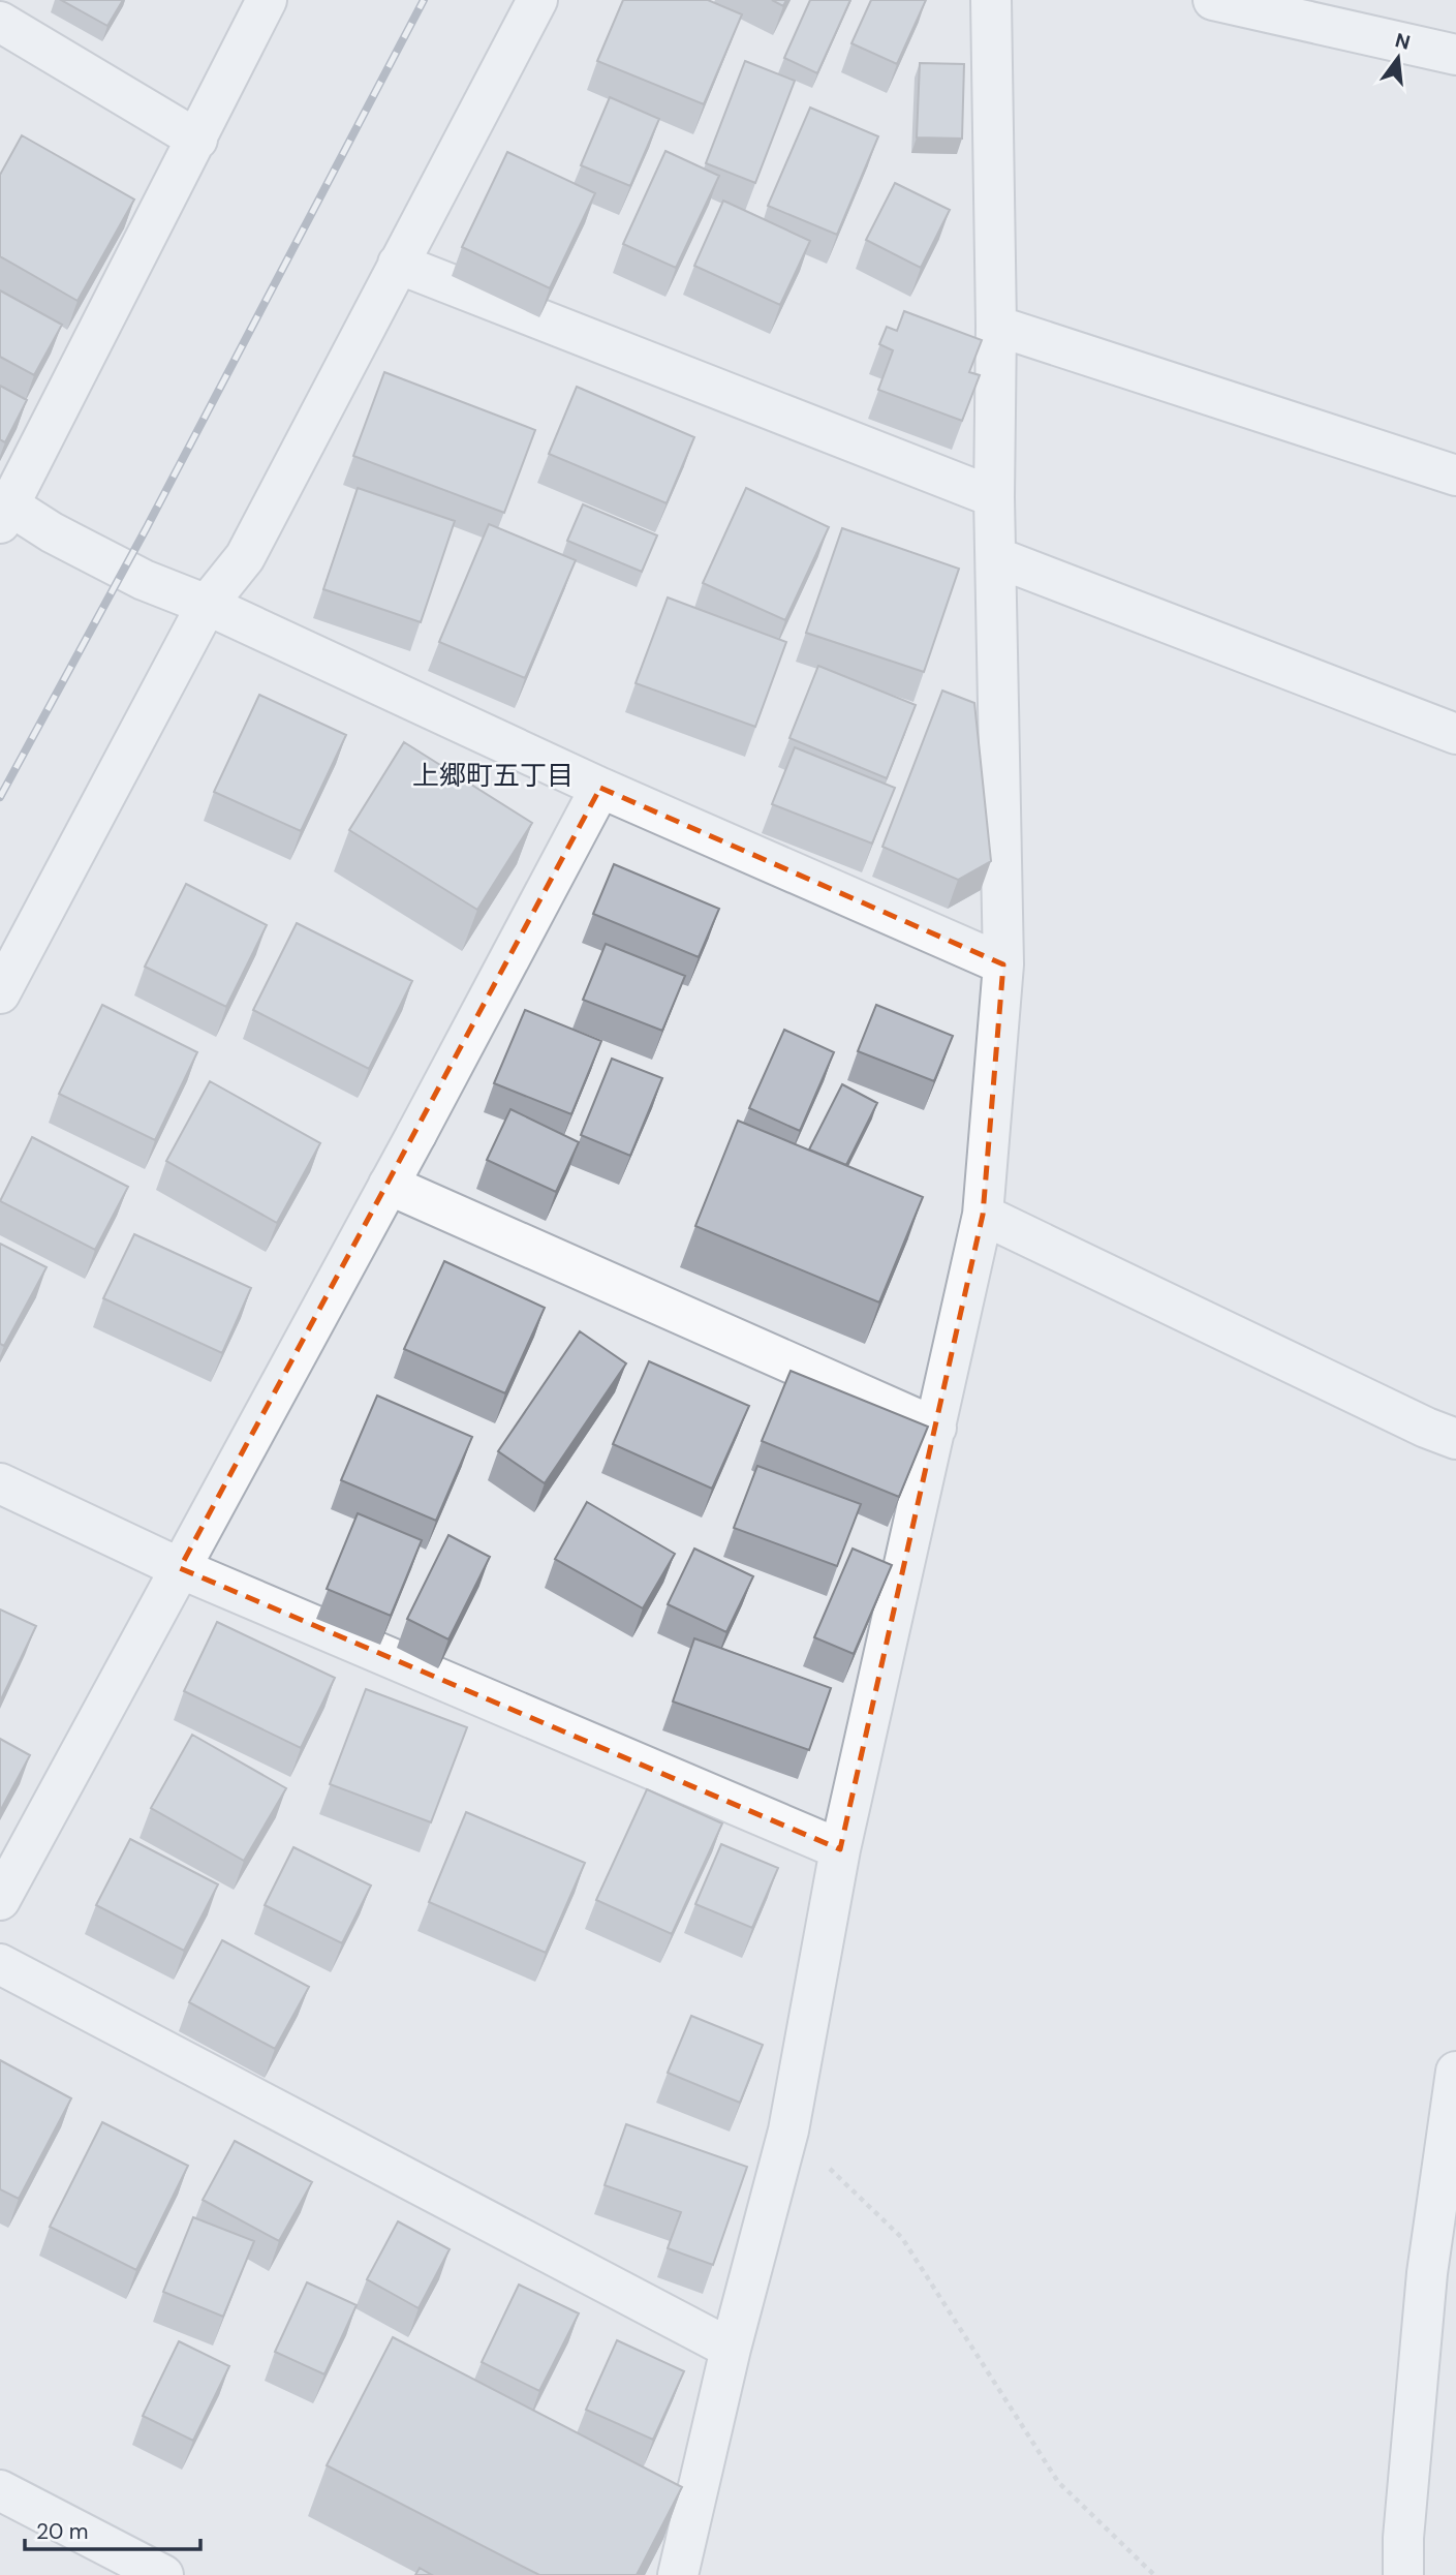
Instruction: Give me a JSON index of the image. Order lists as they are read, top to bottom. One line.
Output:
{"districts":["上郷町五丁目"],"scale_bar":"20 m","north":"top"}
